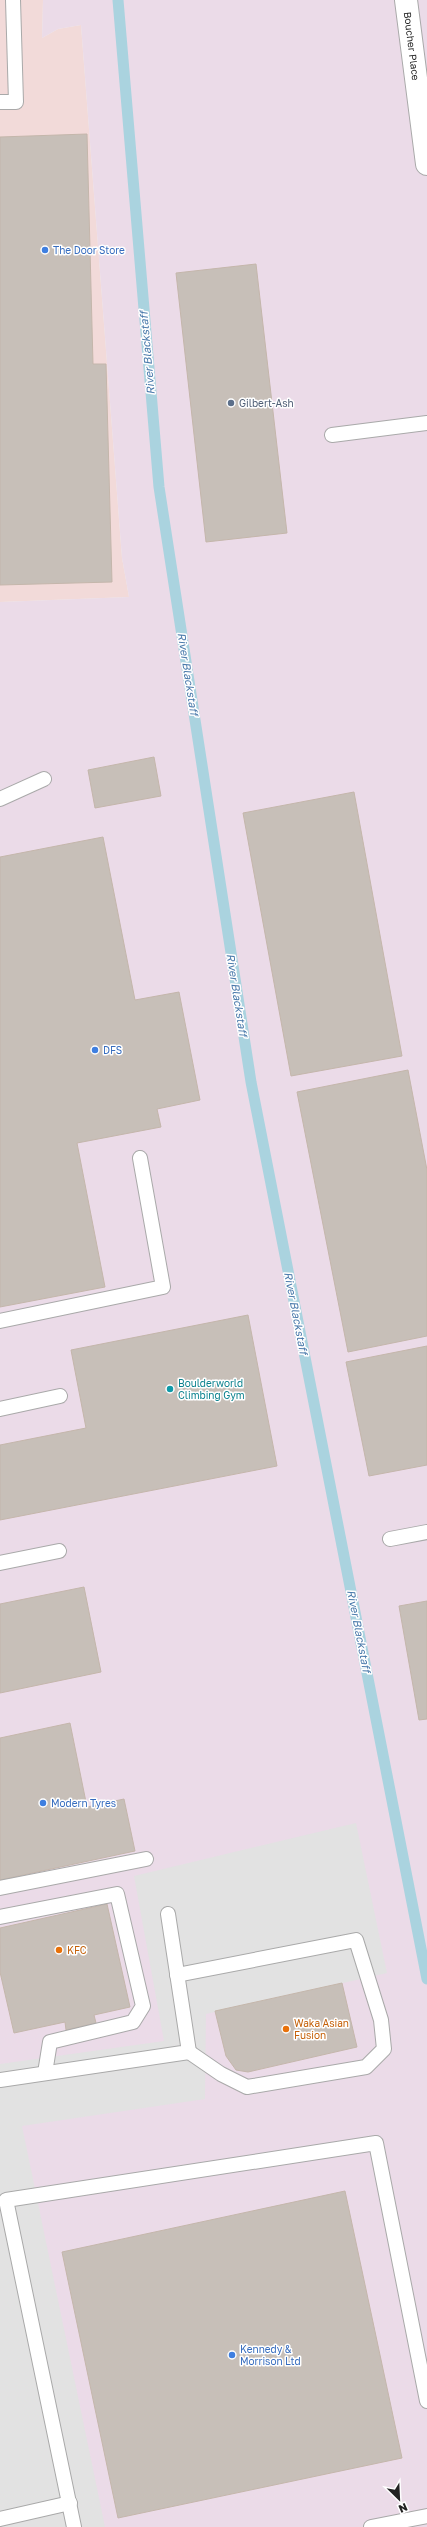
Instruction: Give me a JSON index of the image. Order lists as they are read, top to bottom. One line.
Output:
{"streets":{"street":["Boucher Place"]},"water":["River Blackstaff"],"places":["The Door Store","Gilbert-Ash","DFS","Boulderworld Climbing Gym","Modern Tyres","KFC","Waka Asian Fusion","Kennedy & Morrison Ltd"],"north":"bottom right"}
